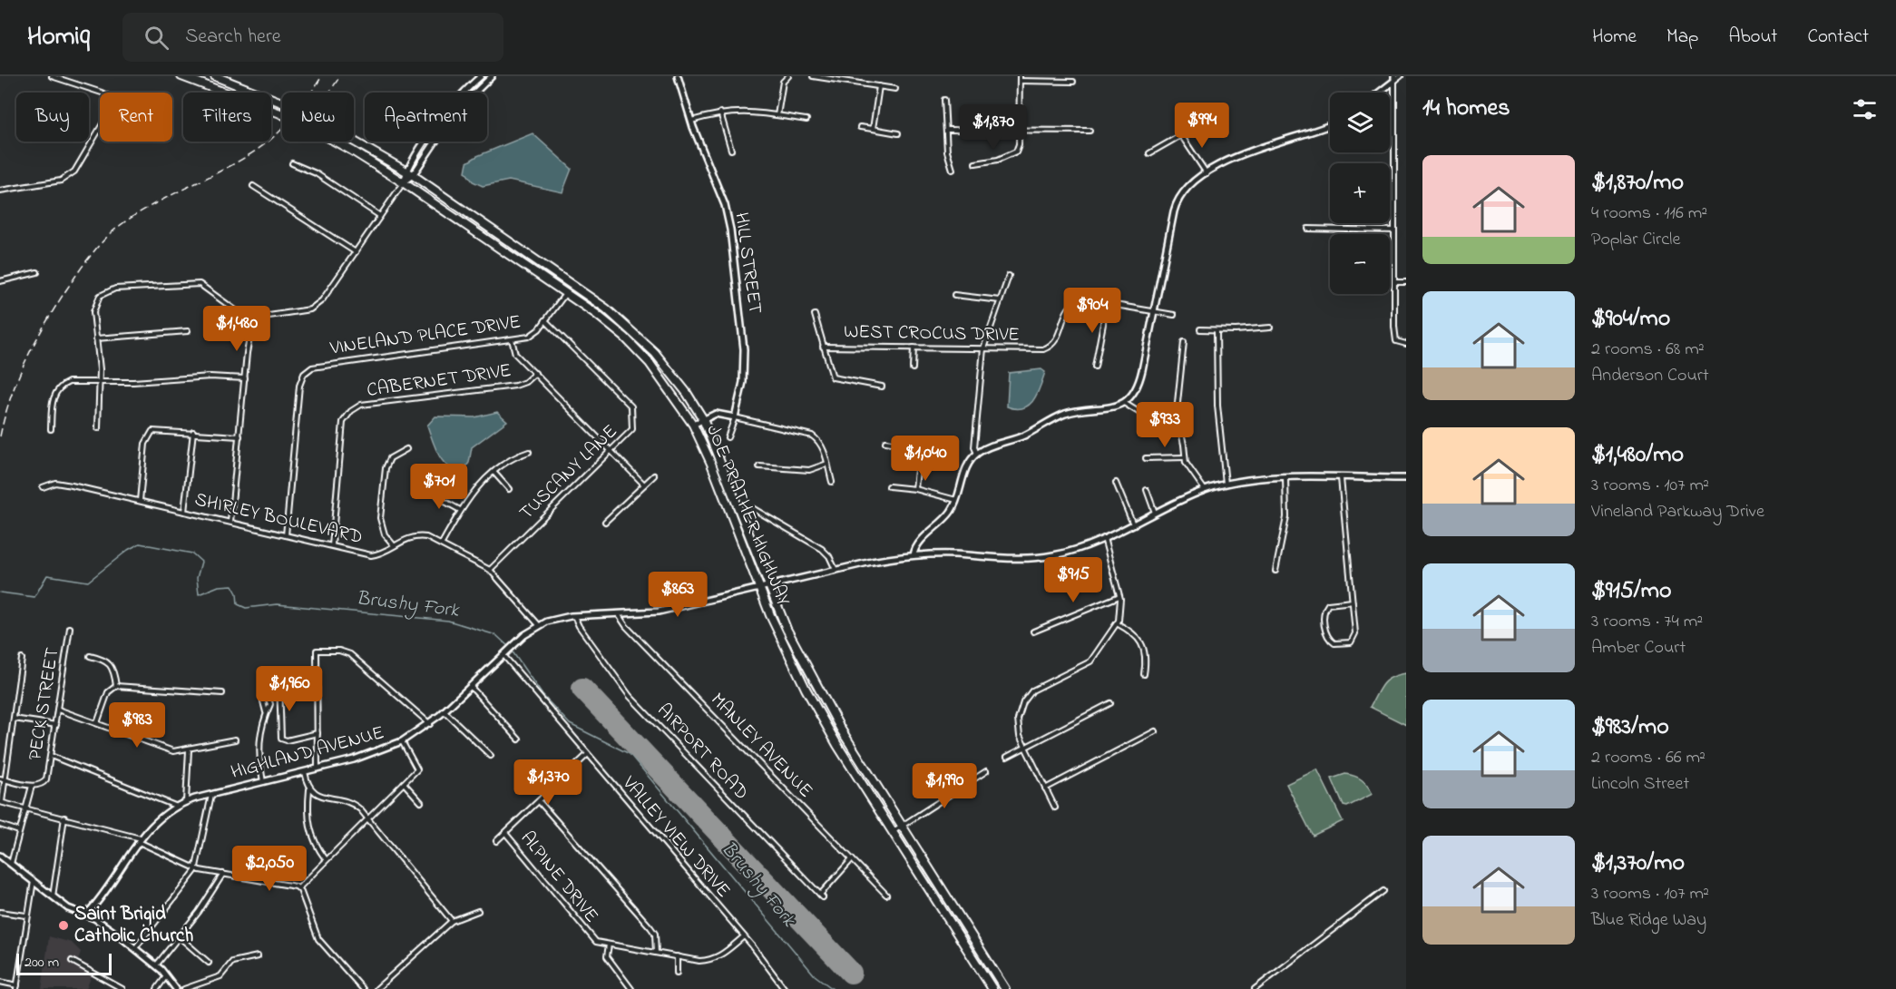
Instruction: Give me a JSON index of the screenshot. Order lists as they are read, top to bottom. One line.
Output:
{"streets":{"highway":["JOE PRATHER HIGHWAY"],"main road":["HILL STREET","HIGHLAND AVENUE"],"street":["WEST CROCUS DRIVE","VINELAND PLACE DRIVE","CABERNET DRIVE","TUSCANY LANE","SHIRLEY BOULEVARD","PECK STREET","MANLEY AVENUE","AIRPORT ROAD","VALLEY VIEW DRIVE","ALPINE DRIVE"]},"crossings":[["VINELAND PLACE DRIVE","TUSCANY LANE"],["VINELAND PLACE DRIVE","JOE PRATHER HIGHWAY"],["VINELAND PLACE DRIVE","SHIRLEY BOULEVARD"],["CABERNET DRIVE","SHIRLEY BOULEVARD"],["TUSCANY LANE","SHIRLEY BOULEVARD"],["JOE PRATHER HIGHWAY","HIGHLAND AVENUE"],["SHIRLEY BOULEVARD","HIGHLAND AVENUE"],["MANLEY AVENUE","AIRPORT ROAD"],["MANLEY AVENUE","HIGHLAND AVENUE"],["AIRPORT ROAD","HIGHLAND AVENUE"],["HIGHLAND AVENUE","VALLEY VIEW DRIVE"],["VALLEY VIEW DRIVE","ALPINE DRIVE"]],"water":["Brushy Fork"],"places":["Saint Brigid Catholic Church"],"scale_bar":"200 m","page":{"header":"Homiq","search":"Search here","nav":["Home","Map","About","Contact"],"heading":"14 homes","map_buttons":["+","−"],"chip":["Buy","Rent","Filters","New","Apartment"],"price":["$994","$1,870","$904","$1,480","$933","$1,040","$701","$915","$863","$1,960","$983","$1,370","$1,990","$2,050"],"list":[{"name":"$1,870/mo","note":"4 rooms · 116 m² · Poplar Circle"},{"name":"$904/mo","note":"2 rooms · 68 m² · Anderson Court"},{"name":"$1,480/mo","note":"3 rooms · 107 m² · Vineland Parkway Drive"},{"name":"$915/mo","note":"3 rooms · 74 m² · Amber Court"},{"name":"$983/mo","note":"2 rooms · 66 m² · Lincoln Street"},{"name":"$1,370/mo","note":"3 rooms · 107 m² · Blue Ridge Way"}],"scale":"200 m"}}
